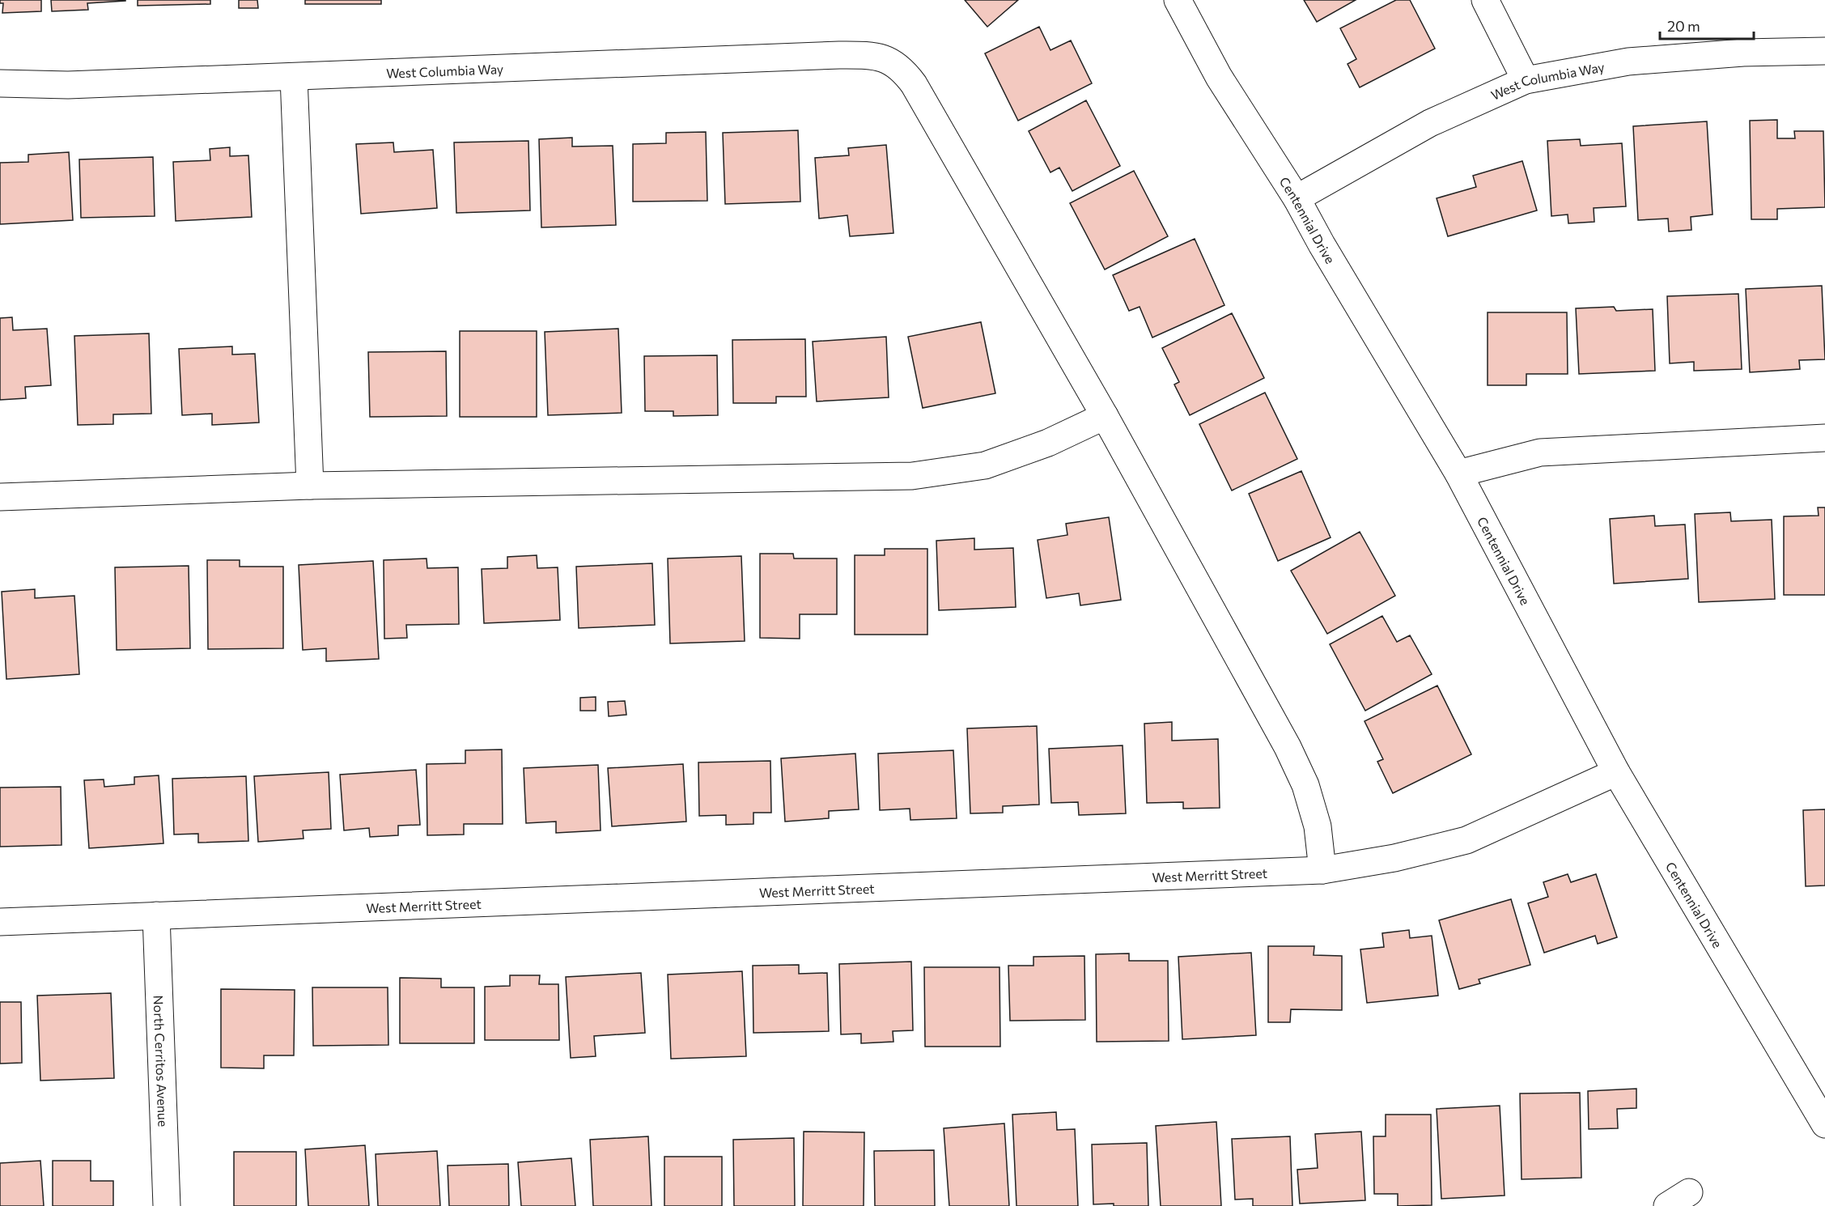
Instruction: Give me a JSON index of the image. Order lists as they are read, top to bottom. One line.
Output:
{"streets":{"street":["West Columbia Way","Centennial Drive","West Merritt Street","North Cerritos Avenue"]},"crossings":[["West Columbia Way","Centennial Drive"],["Centennial Drive","West Merritt Street"],["West Merritt Street","North Cerritos Avenue"]],"scale_bar":"20 m"}
